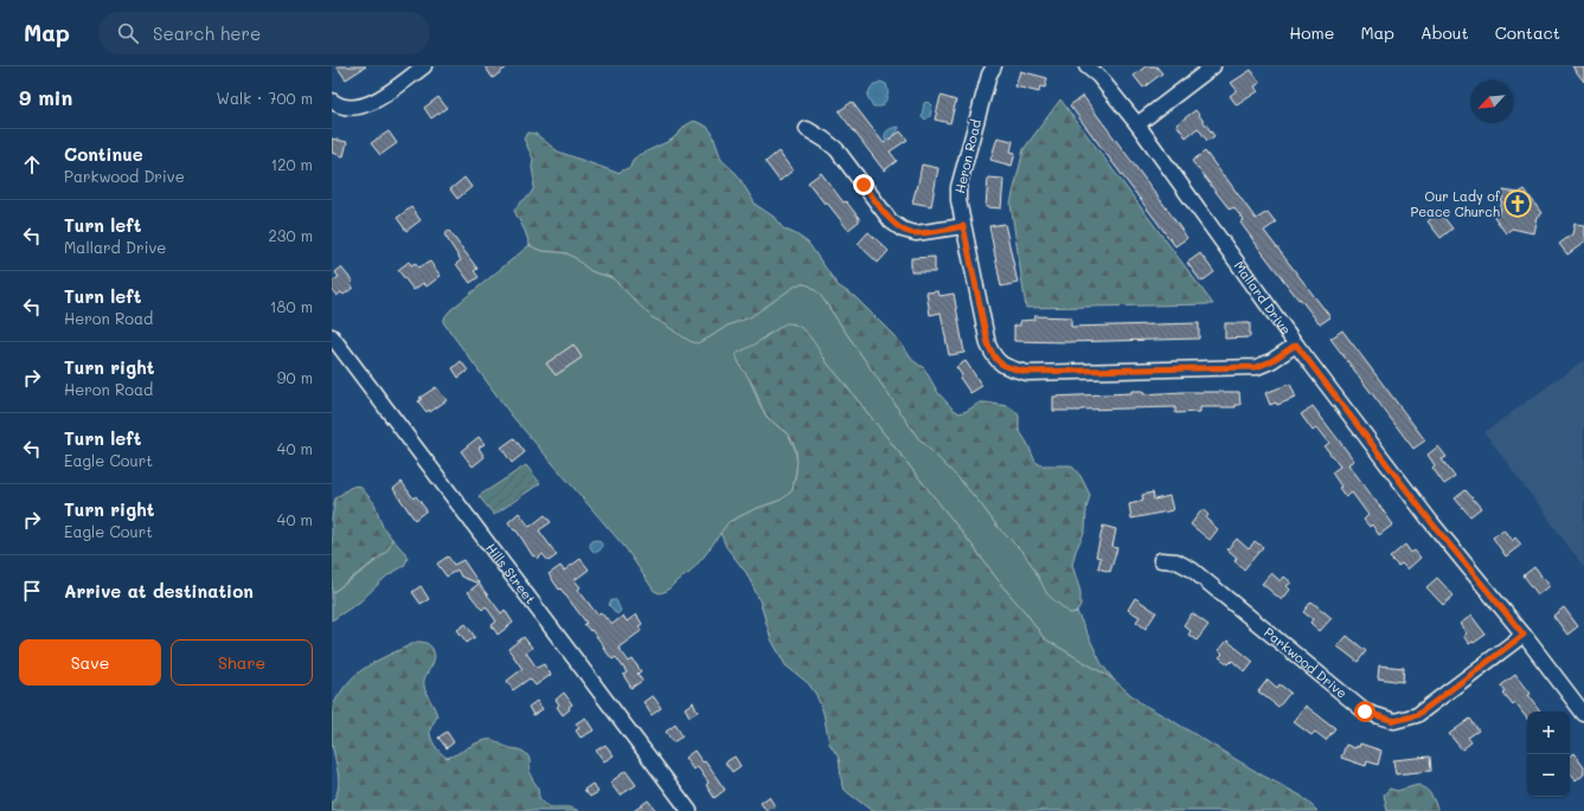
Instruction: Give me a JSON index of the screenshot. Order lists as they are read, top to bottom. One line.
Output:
{"streets":{"street":["Heron Road","Mallard Drive","Hills Street","Parkwood Drive"]},"crossings":[["Heron Road","Mallard Drive"],["Mallard Drive","Parkwood Drive"]],"places":{"church":["Our Lady of Peace Church"]},"north":"bottom left","page":{"header":"Map","search":"Search here","nav":["Home","Map","About","Contact"],"heading":["9 min","Walk · 700 m"],"list":[["Continue","Parkwood Drive","120 m"],["Turn left","Mallard Drive","230 m"],["Turn left","Heron Road","180 m"],["Turn right","Heron Road","90 m"],["Turn left","Eagle Court","40 m"],["Turn right","Eagle Court","40 m"],"Arrive at destination"],"buttons":["Save","Share"],"map_buttons":["+","−"]}}
